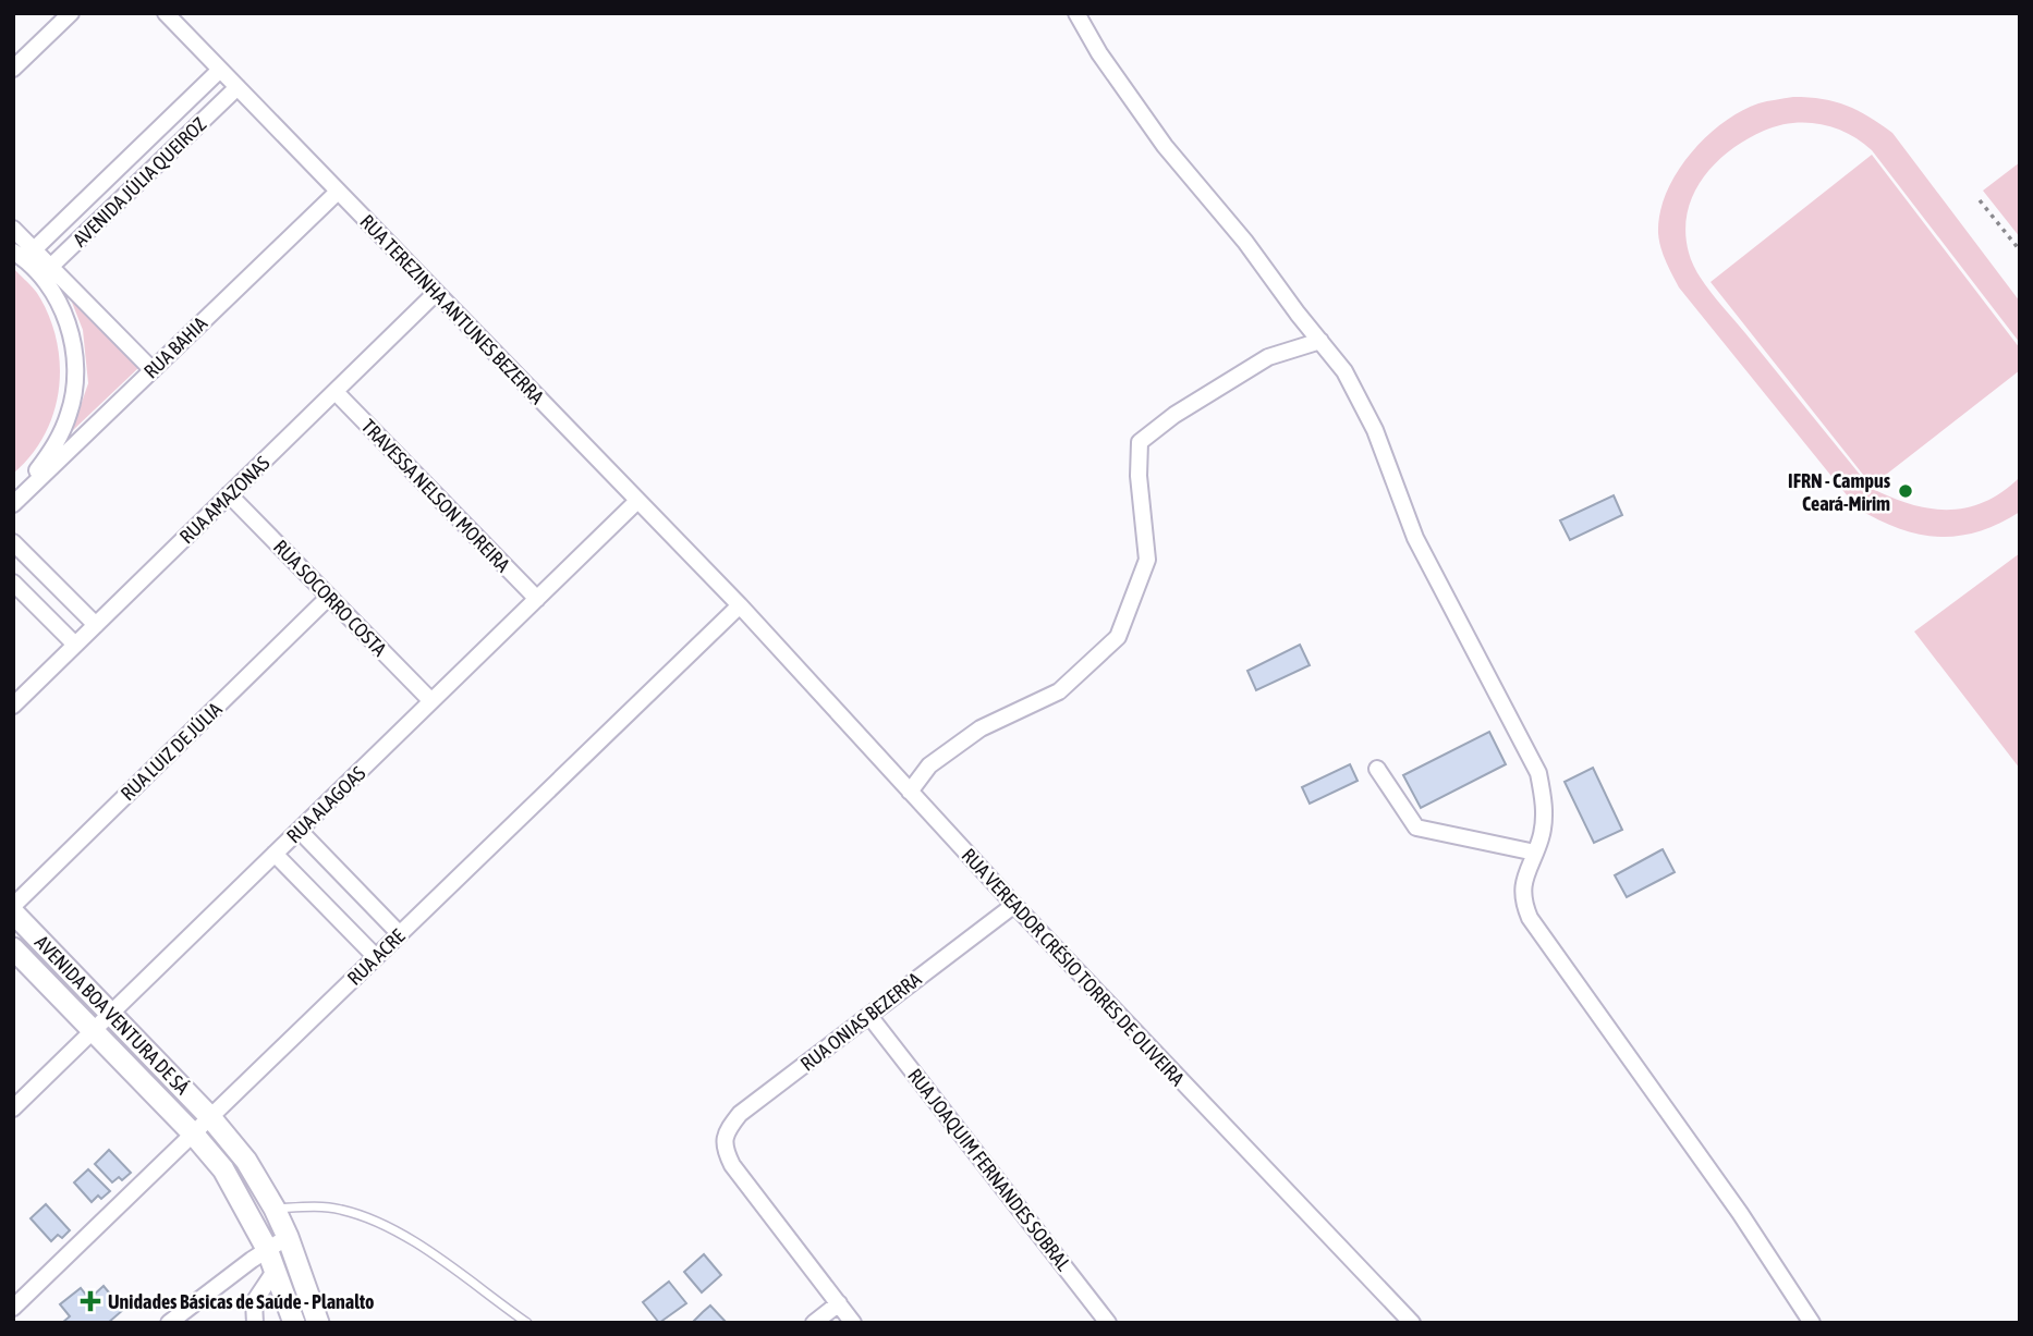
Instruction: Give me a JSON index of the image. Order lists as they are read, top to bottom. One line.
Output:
{"streets":{"street":["AVENIDA JÚLIA QUEIROZ","RUA TEREZINHA ANTUNES BEZERRA","RUA BAHIA","TRAVESSA NELSON MOREIRA","RUA AMAZONAS","RUA SOCORRO COSTA","RUA LUIZ DE JÚLIA","RUA ALAGOAS","RUA ACRE","RUA VEREADOR CRÉSIO TORRES DE OLIVEIRA","AVENIDA BOA VENTURA DE SÁ","RUA ONIAS BEZERRA","RUA JOAQUIM FERNANDES SOBRAL"]},"crossings":[["AVENIDA JÚLIA QUEIROZ","RUA TEREZINHA ANTUNES BEZERRA"],["RUA TEREZINHA ANTUNES BEZERRA","RUA BAHIA"],["RUA TEREZINHA ANTUNES BEZERRA","RUA AMAZONAS"],["RUA TEREZINHA ANTUNES BEZERRA","RUA ALAGOAS"],["RUA TEREZINHA ANTUNES BEZERRA","RUA ACRE"],["RUA TEREZINHA ANTUNES BEZERRA","RUA VEREADOR CRÉSIO TORRES DE OLIVEIRA"],["TRAVESSA NELSON MOREIRA","RUA AMAZONAS"],["TRAVESSA NELSON MOREIRA","RUA ALAGOAS"],["RUA AMAZONAS","RUA SOCORRO COSTA"],["RUA SOCORRO COSTA","RUA LUIZ DE JÚLIA"],["RUA SOCORRO COSTA","RUA ALAGOAS"],["RUA ALAGOAS","AVENIDA BOA VENTURA DE SÁ"],["RUA ACRE","RUA VEREADOR CRÉSIO TORRES DE OLIVEIRA"],["RUA ACRE","AVENIDA BOA VENTURA DE SÁ"],["RUA VEREADOR CRÉSIO TORRES DE OLIVEIRA","RUA ONIAS BEZERRA"],["RUA ONIAS BEZERRA","RUA JOAQUIM FERNANDES SOBRAL"]],"places":{"other":["IFRN - Campus Ceará-Mirim"],"health":["Unidades Básicas de Saúde - Planalto"]}}
